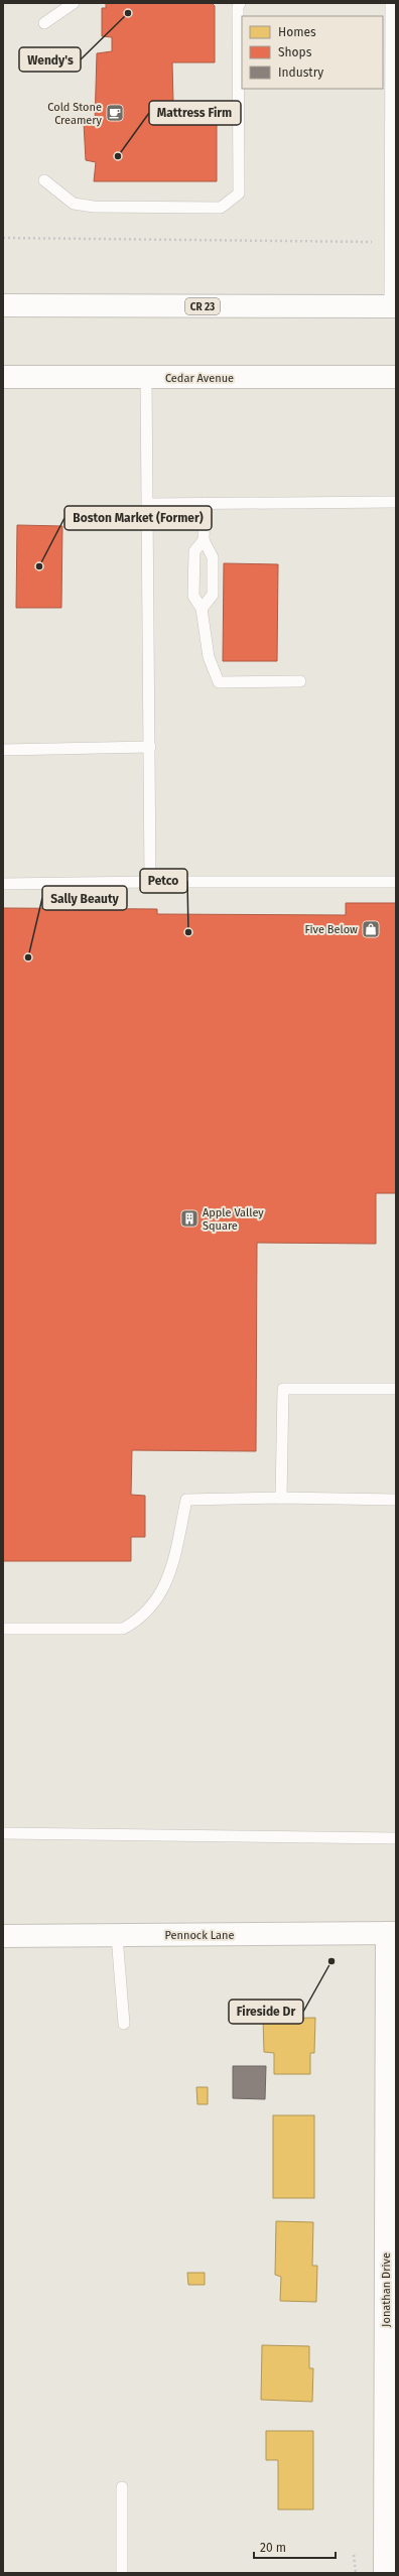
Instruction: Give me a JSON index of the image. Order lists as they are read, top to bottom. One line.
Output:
{"streets":{"street":["CR 23","Cedar Avenue","Pennock Lane","Jonathan Drive"]},"crossings":[["Pennock Lane","Jonathan Drive"]],"places":{"other":["Wendy's","Mattress Firm","Boston Market (Former)","Petco","Sally Beauty","Fireside Dr"],"cafe":["Cold Stone Creamery"],"shop":["Five Below"],"building":["Apple Valley Square"]},"legend":["Homes","Shops","Industry"],"scale_bar":"20 m"}
